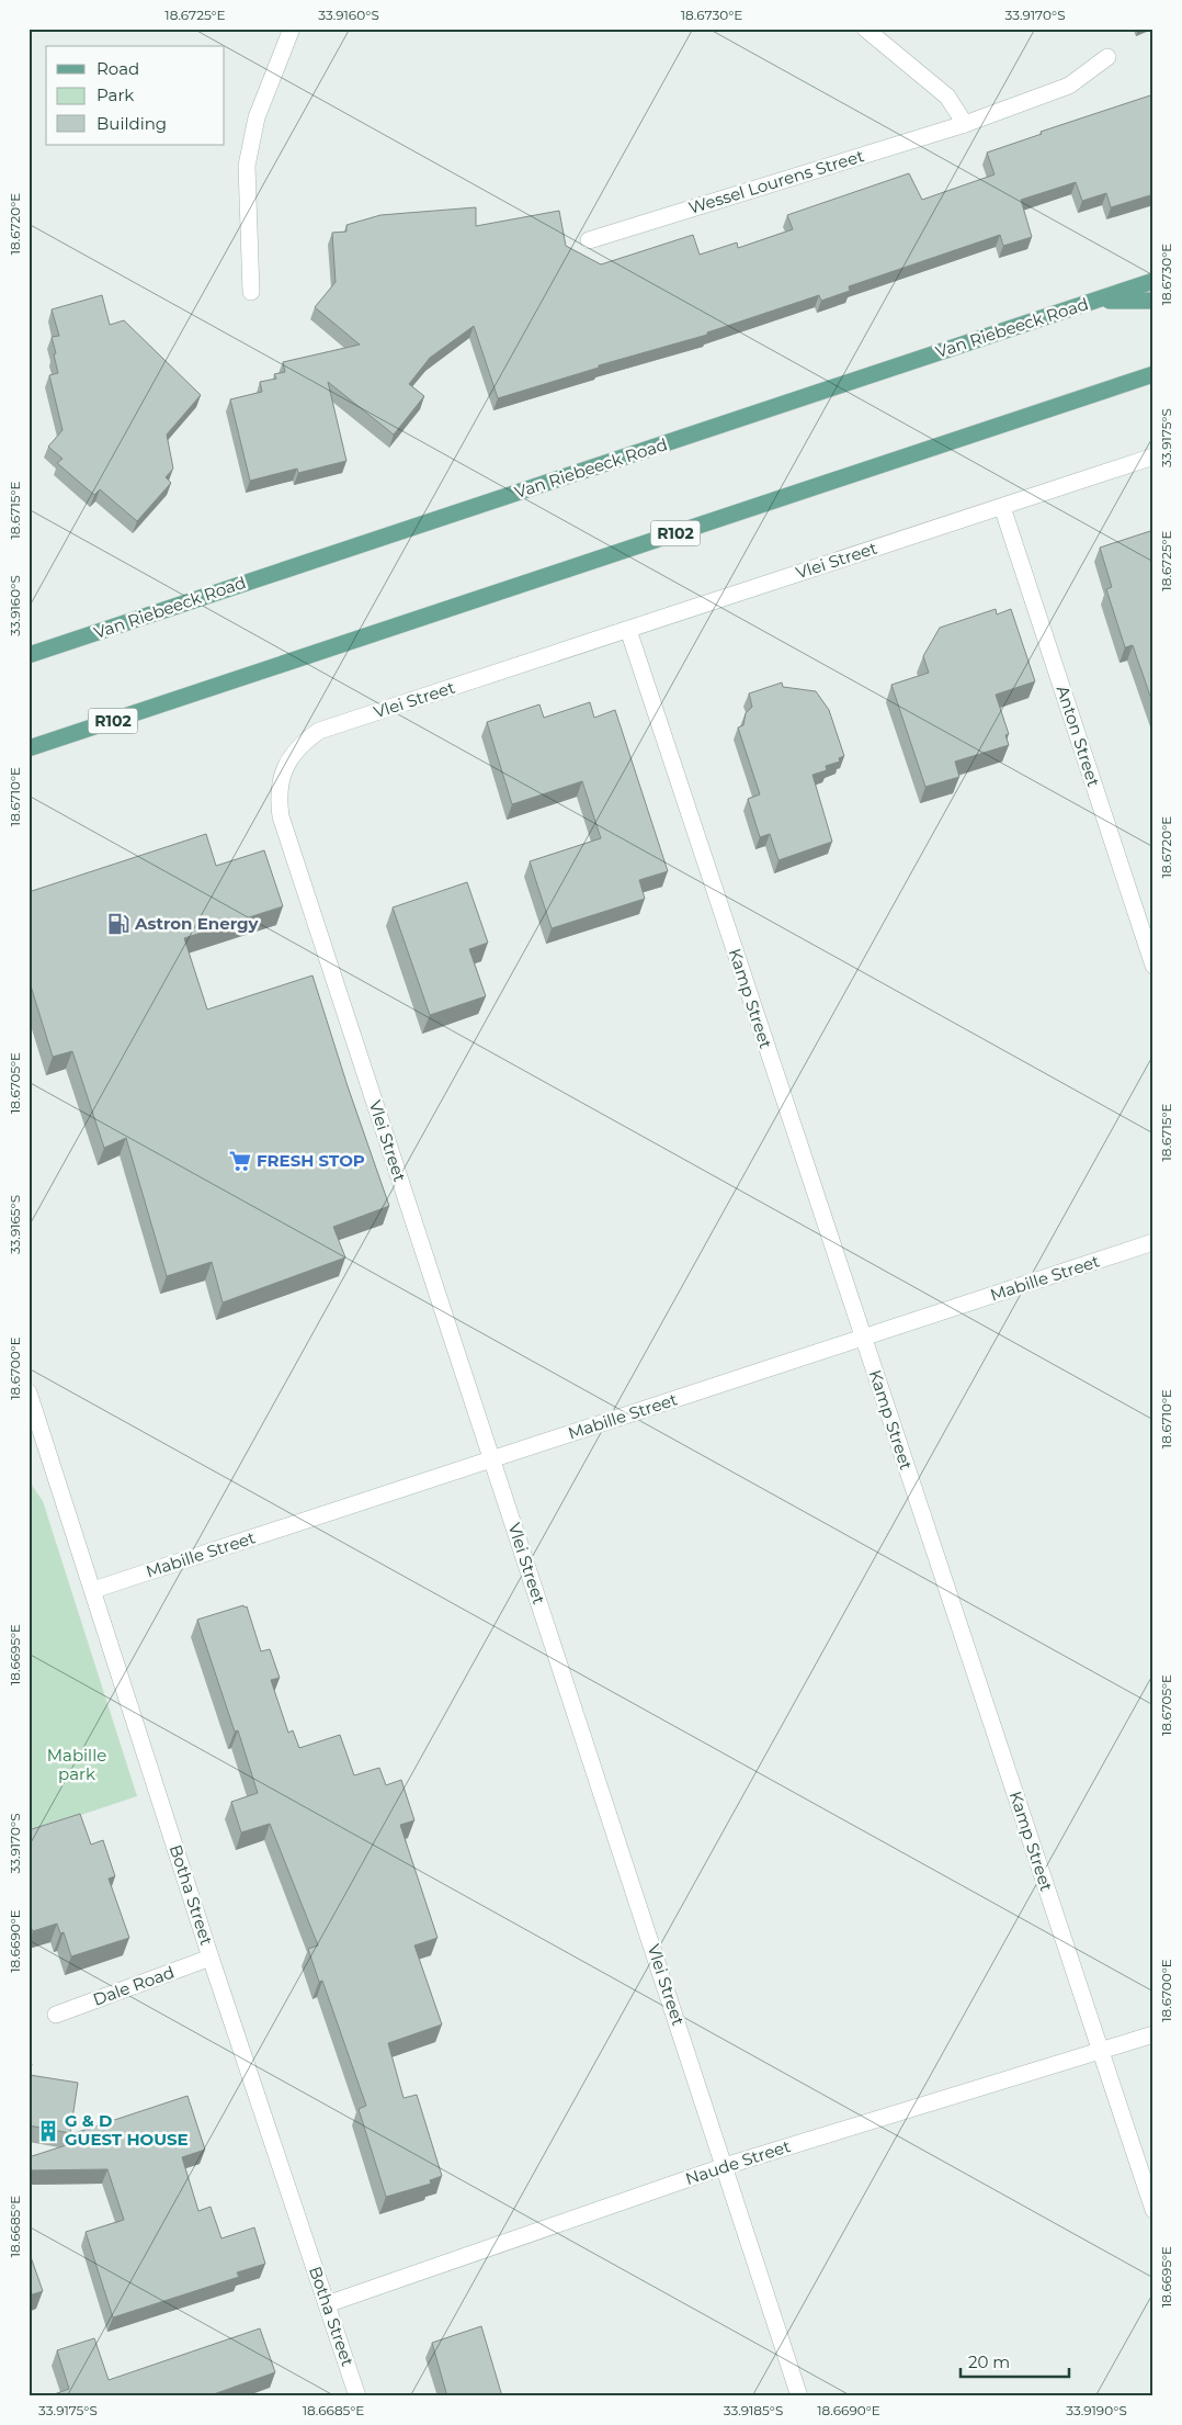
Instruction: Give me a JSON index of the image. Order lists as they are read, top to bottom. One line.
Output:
{"streets":{"main road":["Van Riebeeck Road","R102"],"street":["Wessel Lourens Street","Vlei Street","Anton Street","Kamp Street","Mabille Street","Botha Street","Dale Road","Naude Street"]},"crossings":[["Vlei Street","Anton Street"],["Vlei Street","Kamp Street"],["Vlei Street","Mabille Street"],["Vlei Street","Naude Street"],["Kamp Street","Mabille Street"],["Kamp Street","Naude Street"],["Mabille Street","Botha Street"],["Botha Street","Dale Road"],["Botha Street","Naude Street"]],"parks":["Mabille park"],"places":{"fuel station":["Astron Energy"],"supermarket":["FRESH STOP"],"building":["G & D GUEST HOUSE"]},"legend":["Road","Park","Building"],"scale_bar":"20 m","coordinates":["18.6725°E","33.9160°S","18.6730°E","33.9170°S","18.6720°E","33.9175°S","18.6715°E","18.6710°E","18.6705°E","33.9165°S","18.6700°E","18.6695°E","18.6690°E","18.6685°E","33.9185°S","33.9190°S"]}
